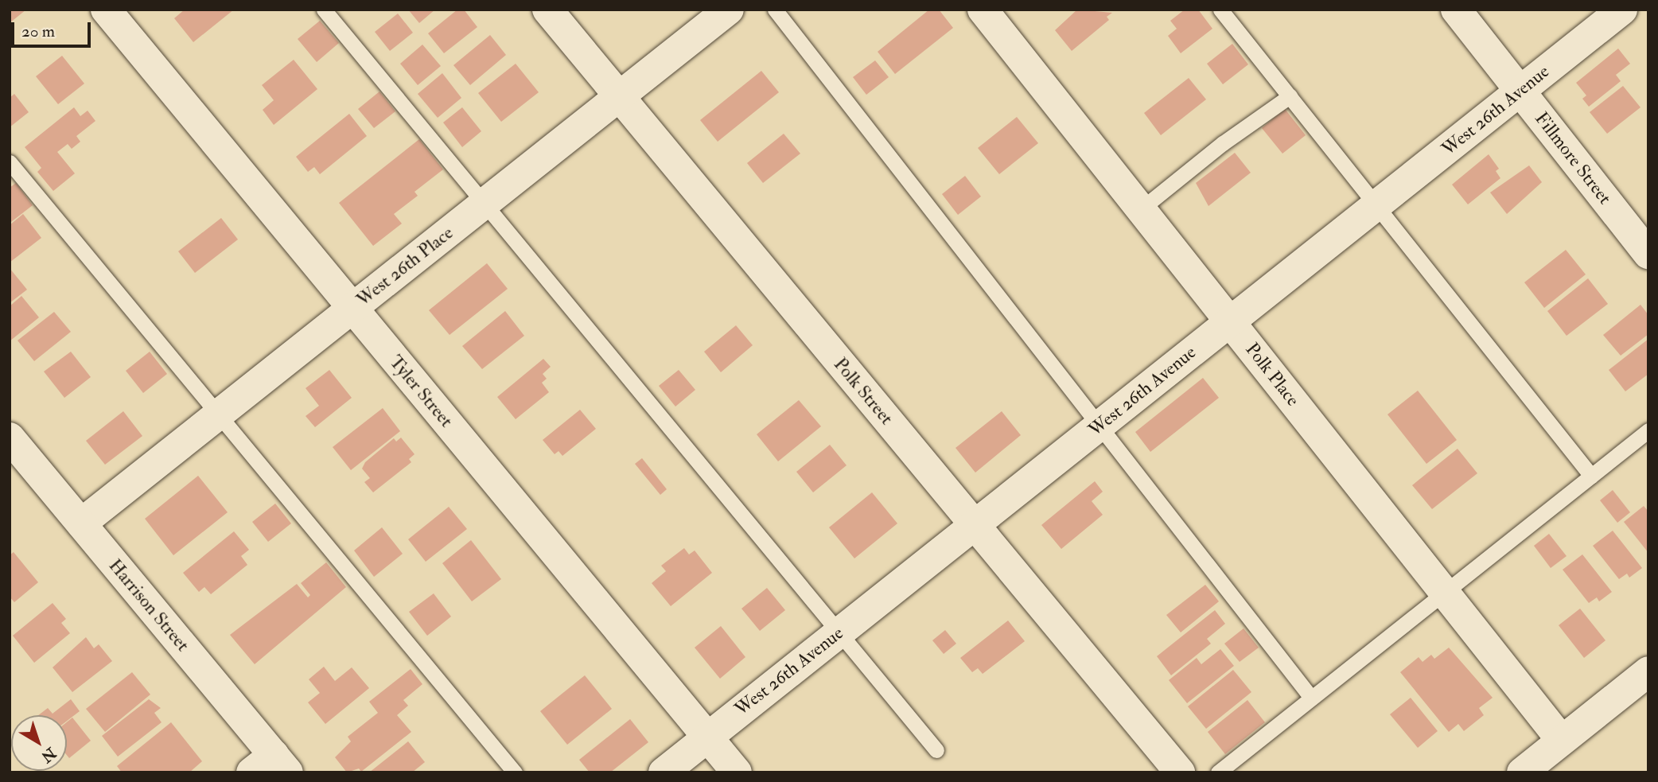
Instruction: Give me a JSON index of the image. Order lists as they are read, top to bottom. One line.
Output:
{"streets":{"street":["West 26th Avenue","Fillmore Street","West 26th Place","Polk Place","Tyler Street","Polk Street","Harrison Street"]},"crossings":[["West 26th Avenue","Fillmore Street"],["West 26th Avenue","Polk Place"],["West 26th Avenue","Tyler Street"],["West 26th Avenue","Polk Street"],["West 26th Place","Tyler Street"],["West 26th Place","Polk Street"],["West 26th Place","Harrison Street"]],"scale_bar":"20 m","north":"bottom right"}
